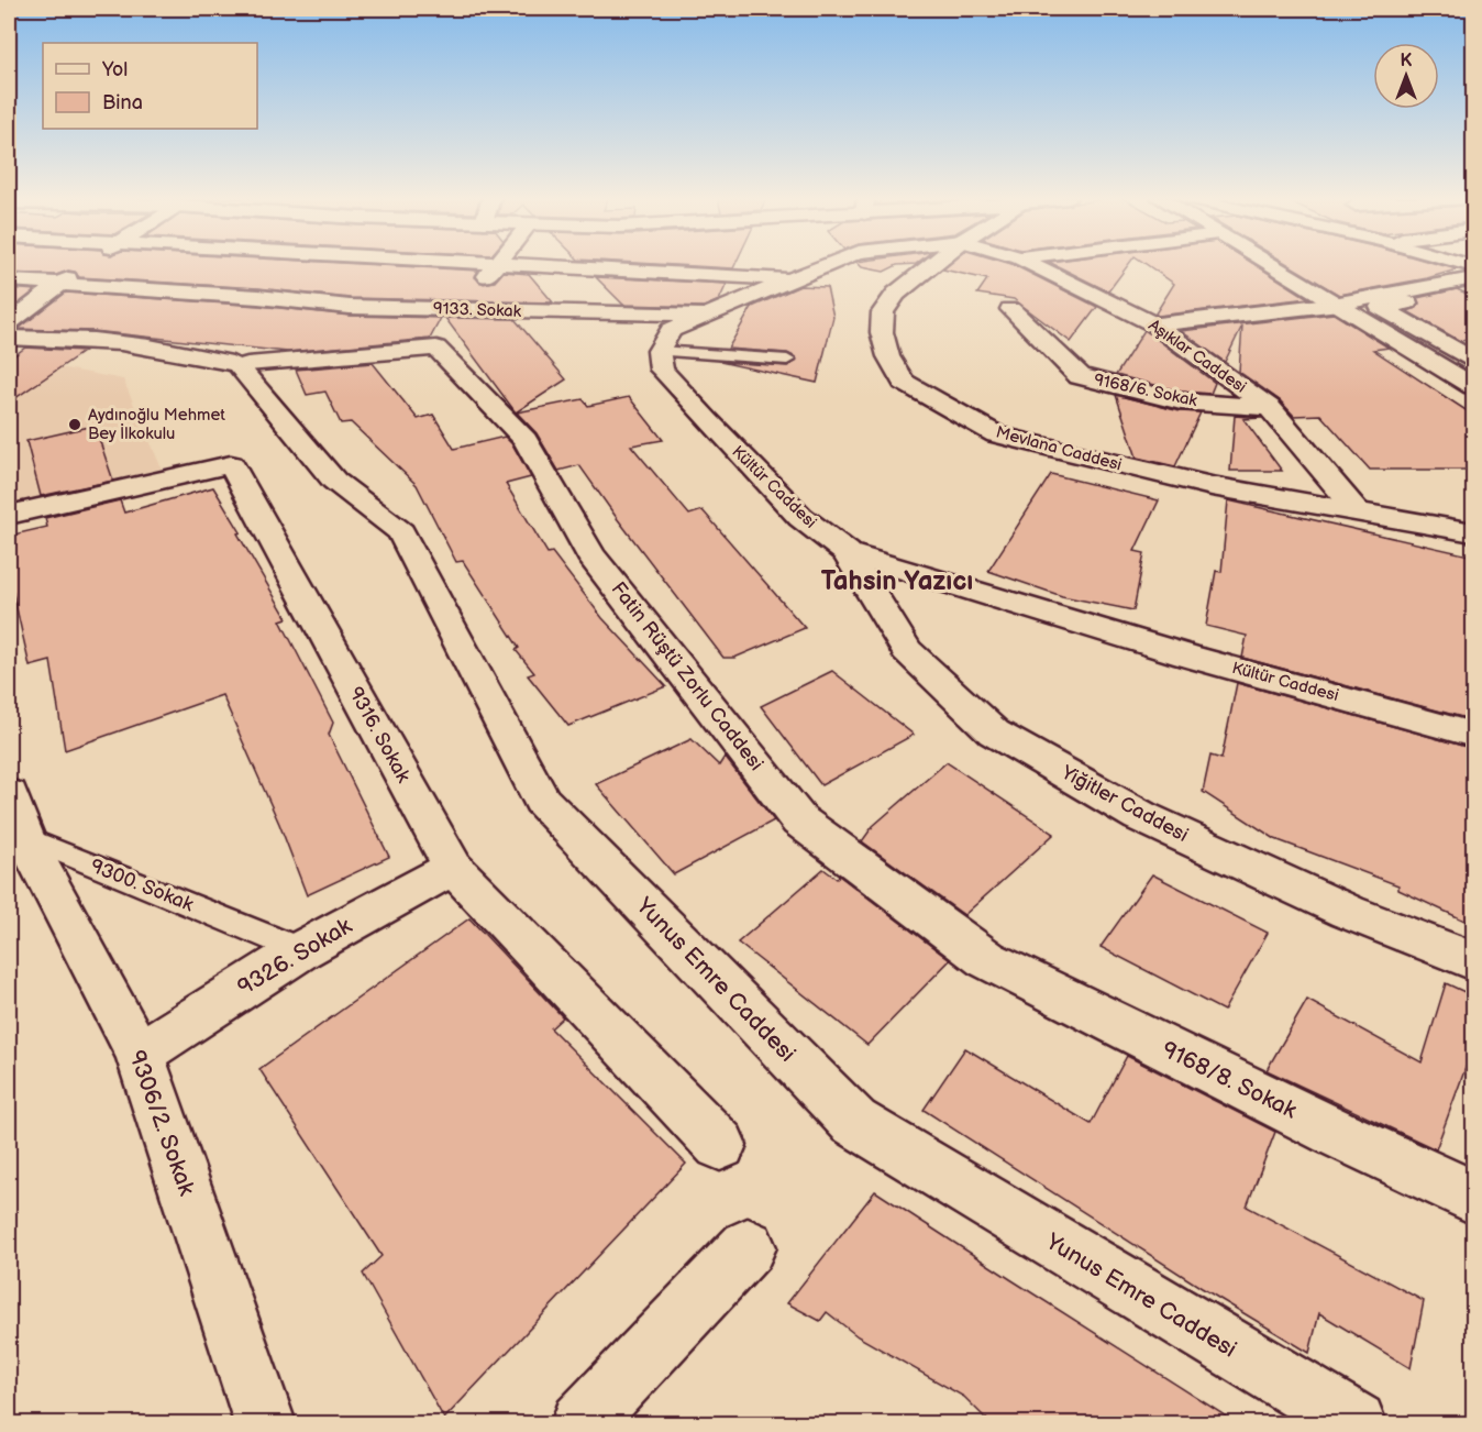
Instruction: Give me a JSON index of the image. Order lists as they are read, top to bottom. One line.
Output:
{"streets":{"street":["9133. Sokak","Aşıklar Caddesi","9168/6. Sokak","Mevlana Caddesi","Kültür Caddesi","Fatin Rüştü Zorlu Caddesi","9316. Sokak","Yiğitler Caddesi","9326. Sokak","Yunus Emre Caddesi","9168/8. Sokak","9306/2. Sokak"],"lane":["9300. Sokak"]},"crossings":[["Aşıklar Caddesi","9168/6. Sokak"],["Aşıklar Caddesi","Mevlana Caddesi"],["Kültür Caddesi","Yiğitler Caddesi"],["Fatin Rüştü Zorlu Caddesi","9168/8. Sokak"],["9316. Sokak","9326. Sokak"],["9300. Sokak","9326. Sokak"],["9300. Sokak","9306/2. Sokak"],["9326. Sokak","9306/2. Sokak"]],"districts":["Tahsin Yazıcı"],"places":["Aydınoğlu Mehmet Bey İlkokulu"],"legend":["Yol","Bina"],"north":"top"}
